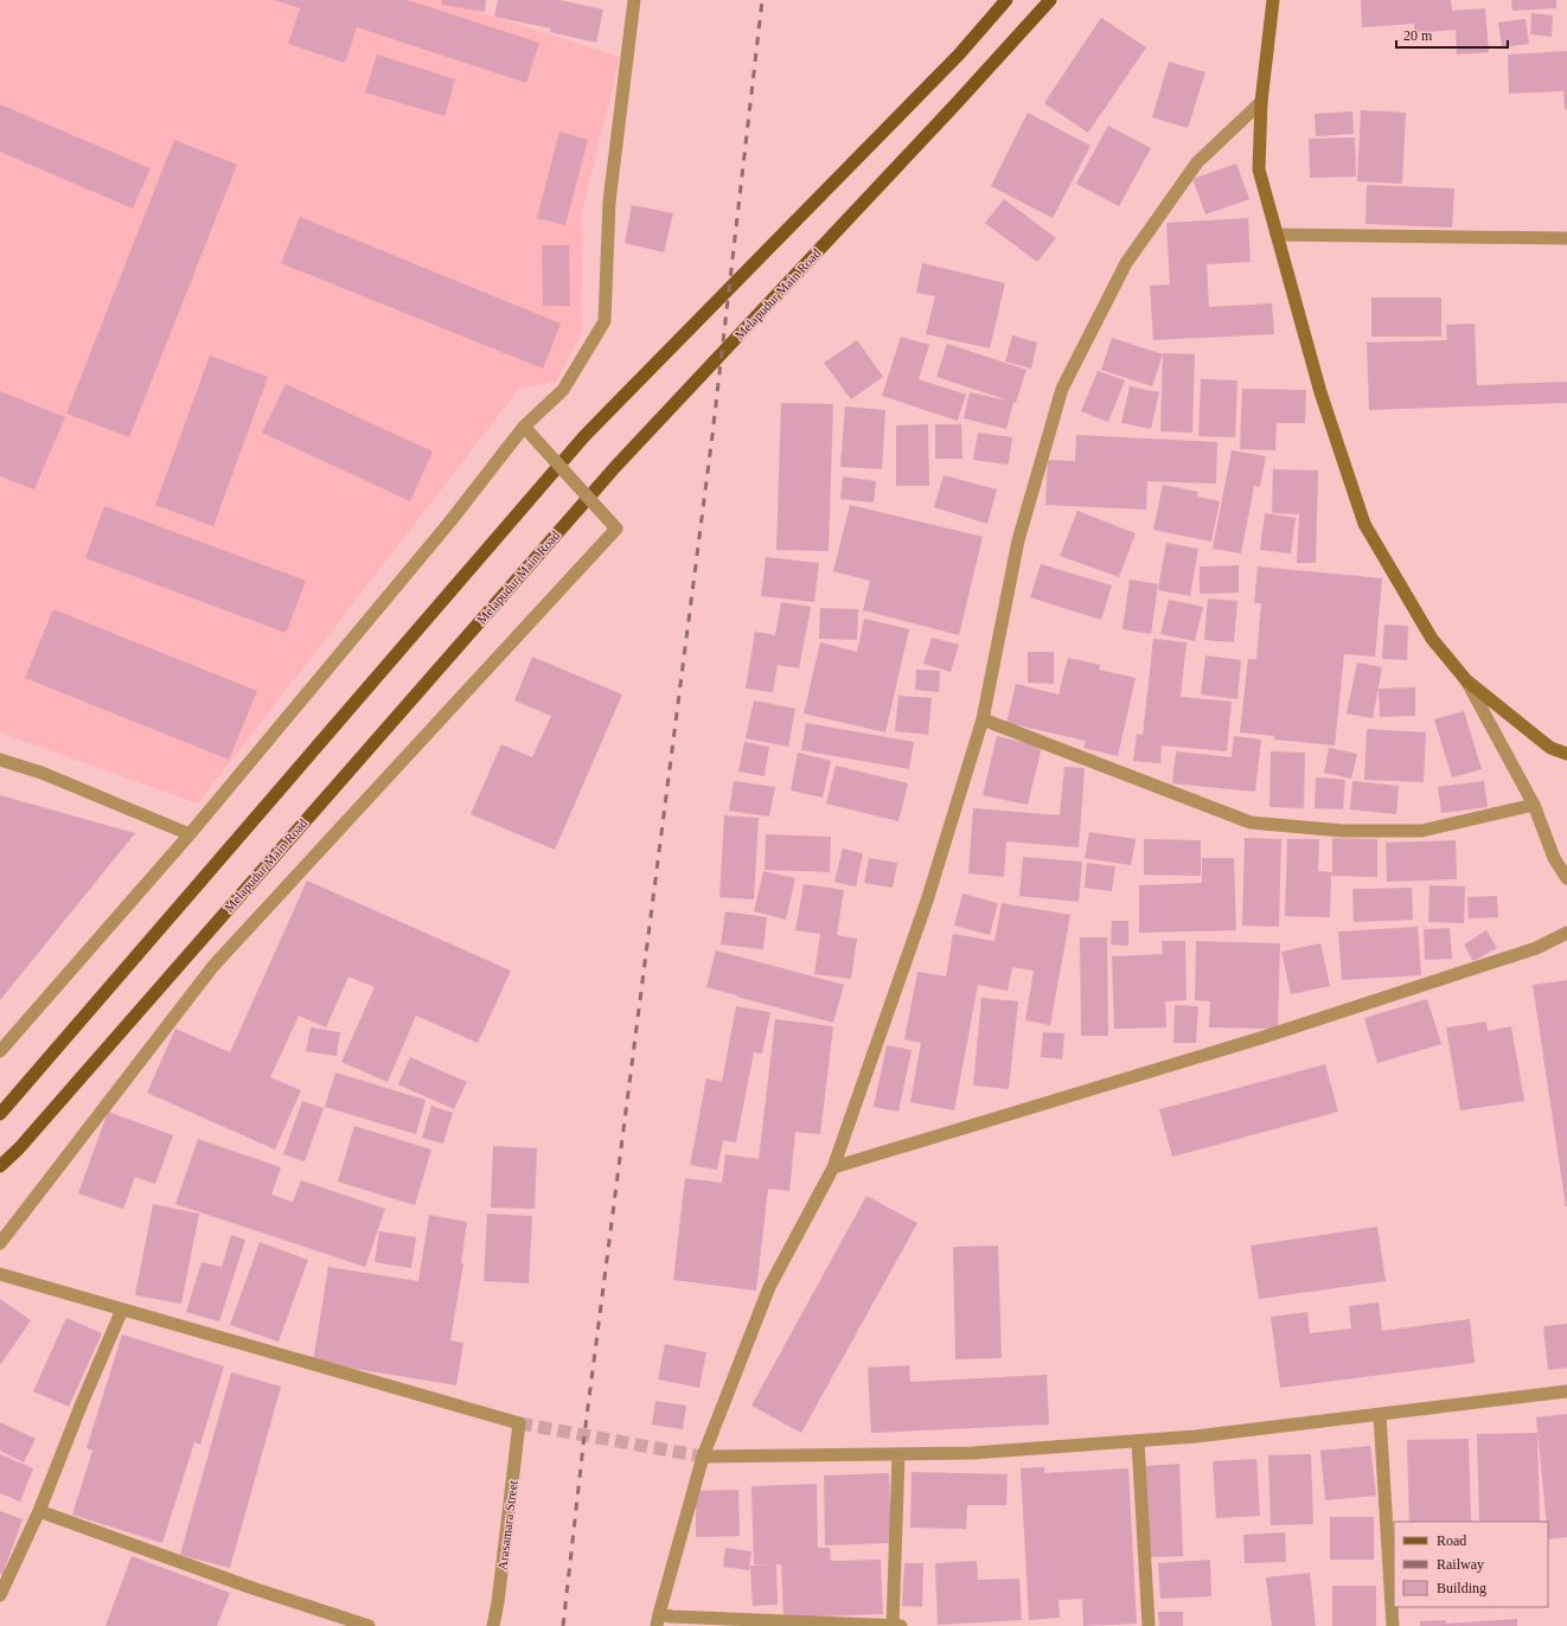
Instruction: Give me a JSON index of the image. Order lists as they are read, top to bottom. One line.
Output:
{"streets":{"main road":["Melapudur Main Road"],"street":["Arasamara Street"]},"legend":["Road","Railway","Building"],"scale_bar":"20 m"}
